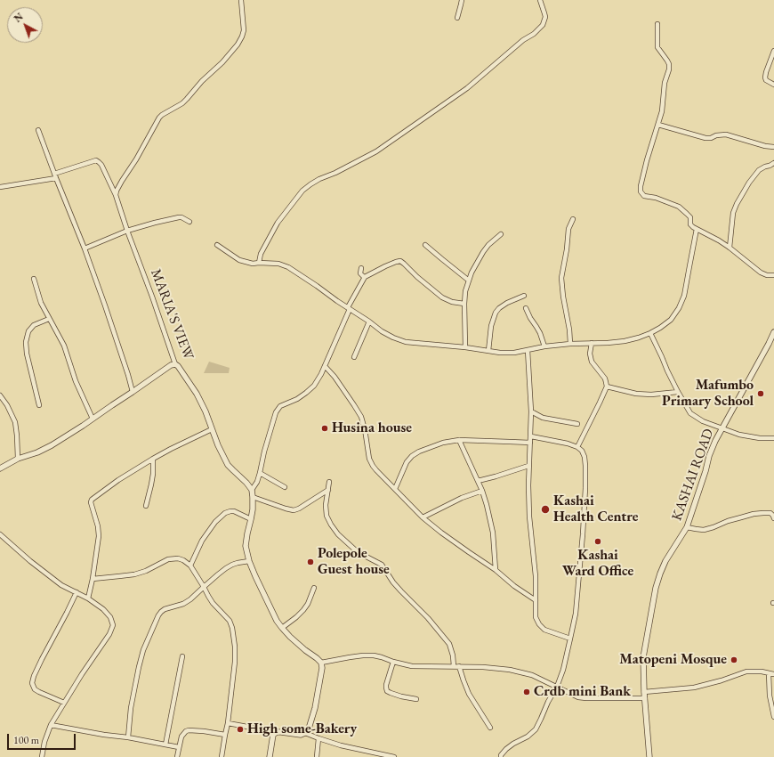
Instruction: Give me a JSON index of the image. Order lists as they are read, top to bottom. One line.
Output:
{"streets":{"street":["MARIA'S VIEW","KASHAI ROAD"]},"places":["Mafumbo Primary School","Husina house","Kashai Health Centre","Kashai Ward Office","Polepole Guest house","Matopeni Mosque","Crdb mini Bank","High some-Bakery"],"scale_bar":"100 m","north":"top left"}
